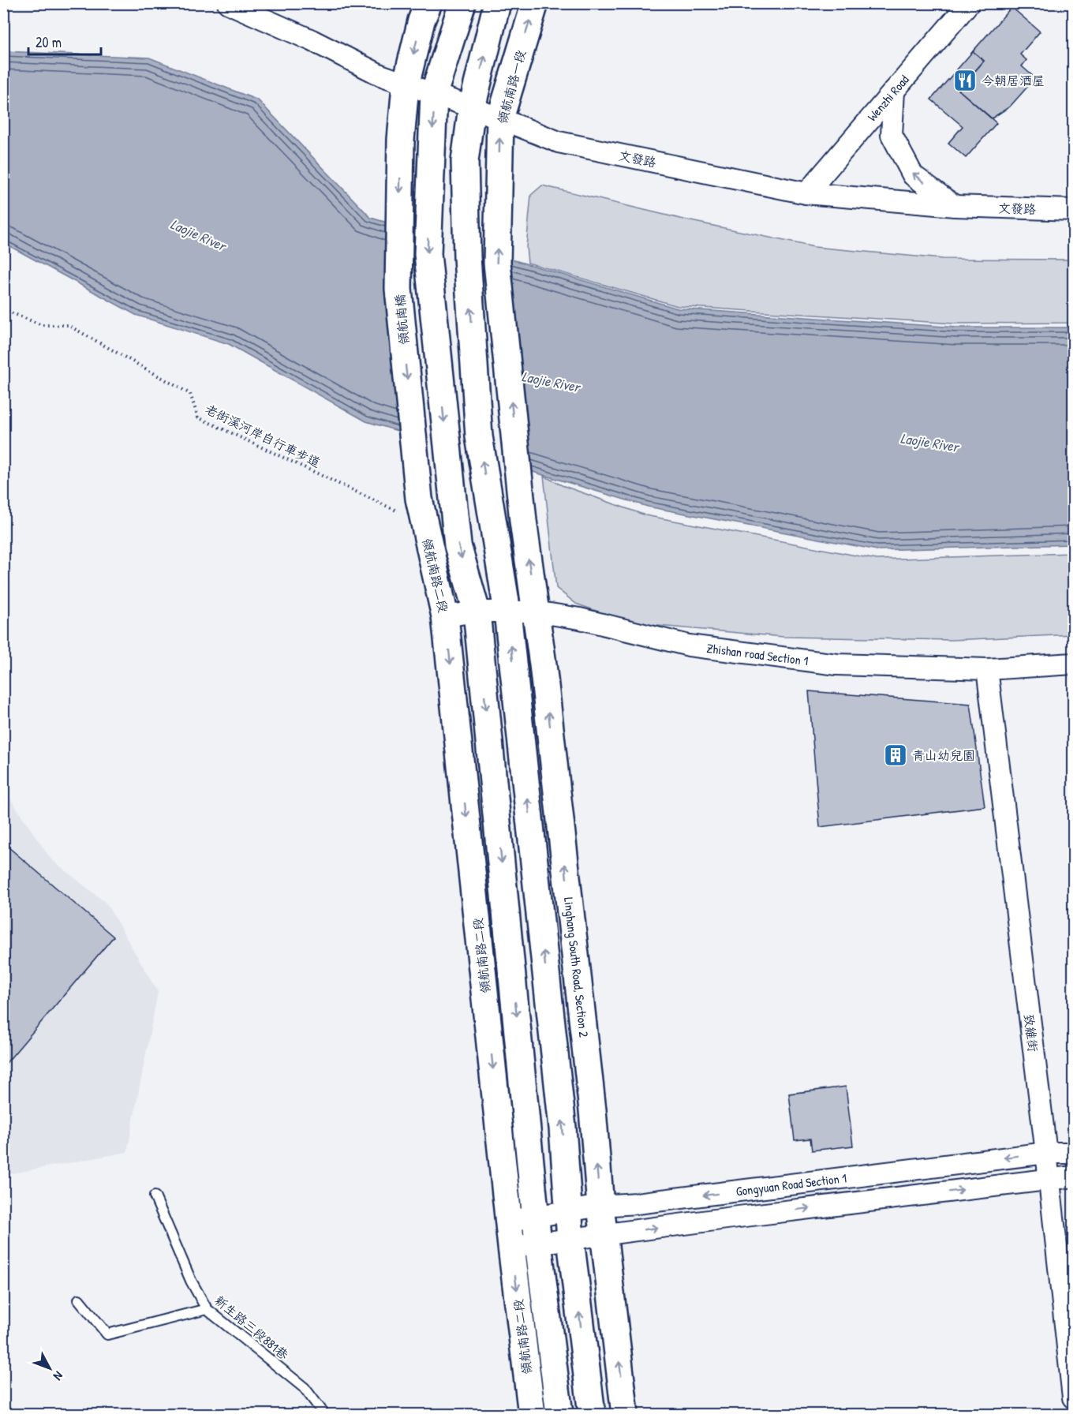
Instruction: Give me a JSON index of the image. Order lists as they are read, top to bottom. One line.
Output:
{"streets":{"street":["領航南路一段","Wenzhi Road","文發路","領航南橋","領航南路二段","Zhishan road Section 1","Linghang South Road, Section 2","致維街","Gongyuan Road Section 1"],"lane":["新生路三段881巷"],"path":["老街溪河岸自行車步道"]},"crossings":[["領航南路一段","文發路"],["領航南路一段","Linghang South Road, Section 2"],["Wenzhi Road","文發路"],["文發路","領航南橋"],["文發路","領航南路二段"],["領航南橋","領航南路二段"],["老街溪河岸自行車步道","領航南路二段"],["領航南路二段","Zhishan road Section 1"],["領航南路二段","Gongyuan Road Section 1"],["Zhishan road Section 1","Linghang South Road, Section 2"],["Zhishan road Section 1","致維街"],["Linghang South Road, Section 2","Gongyuan Road Section 1"],["致維街","Gongyuan Road Section 1"]],"water":["Laojie River"],"places":{"restaurant":["今朝居酒屋"],"building":["青山幼兒園"]},"scale_bar":"20 m","north":"bottom right"}
